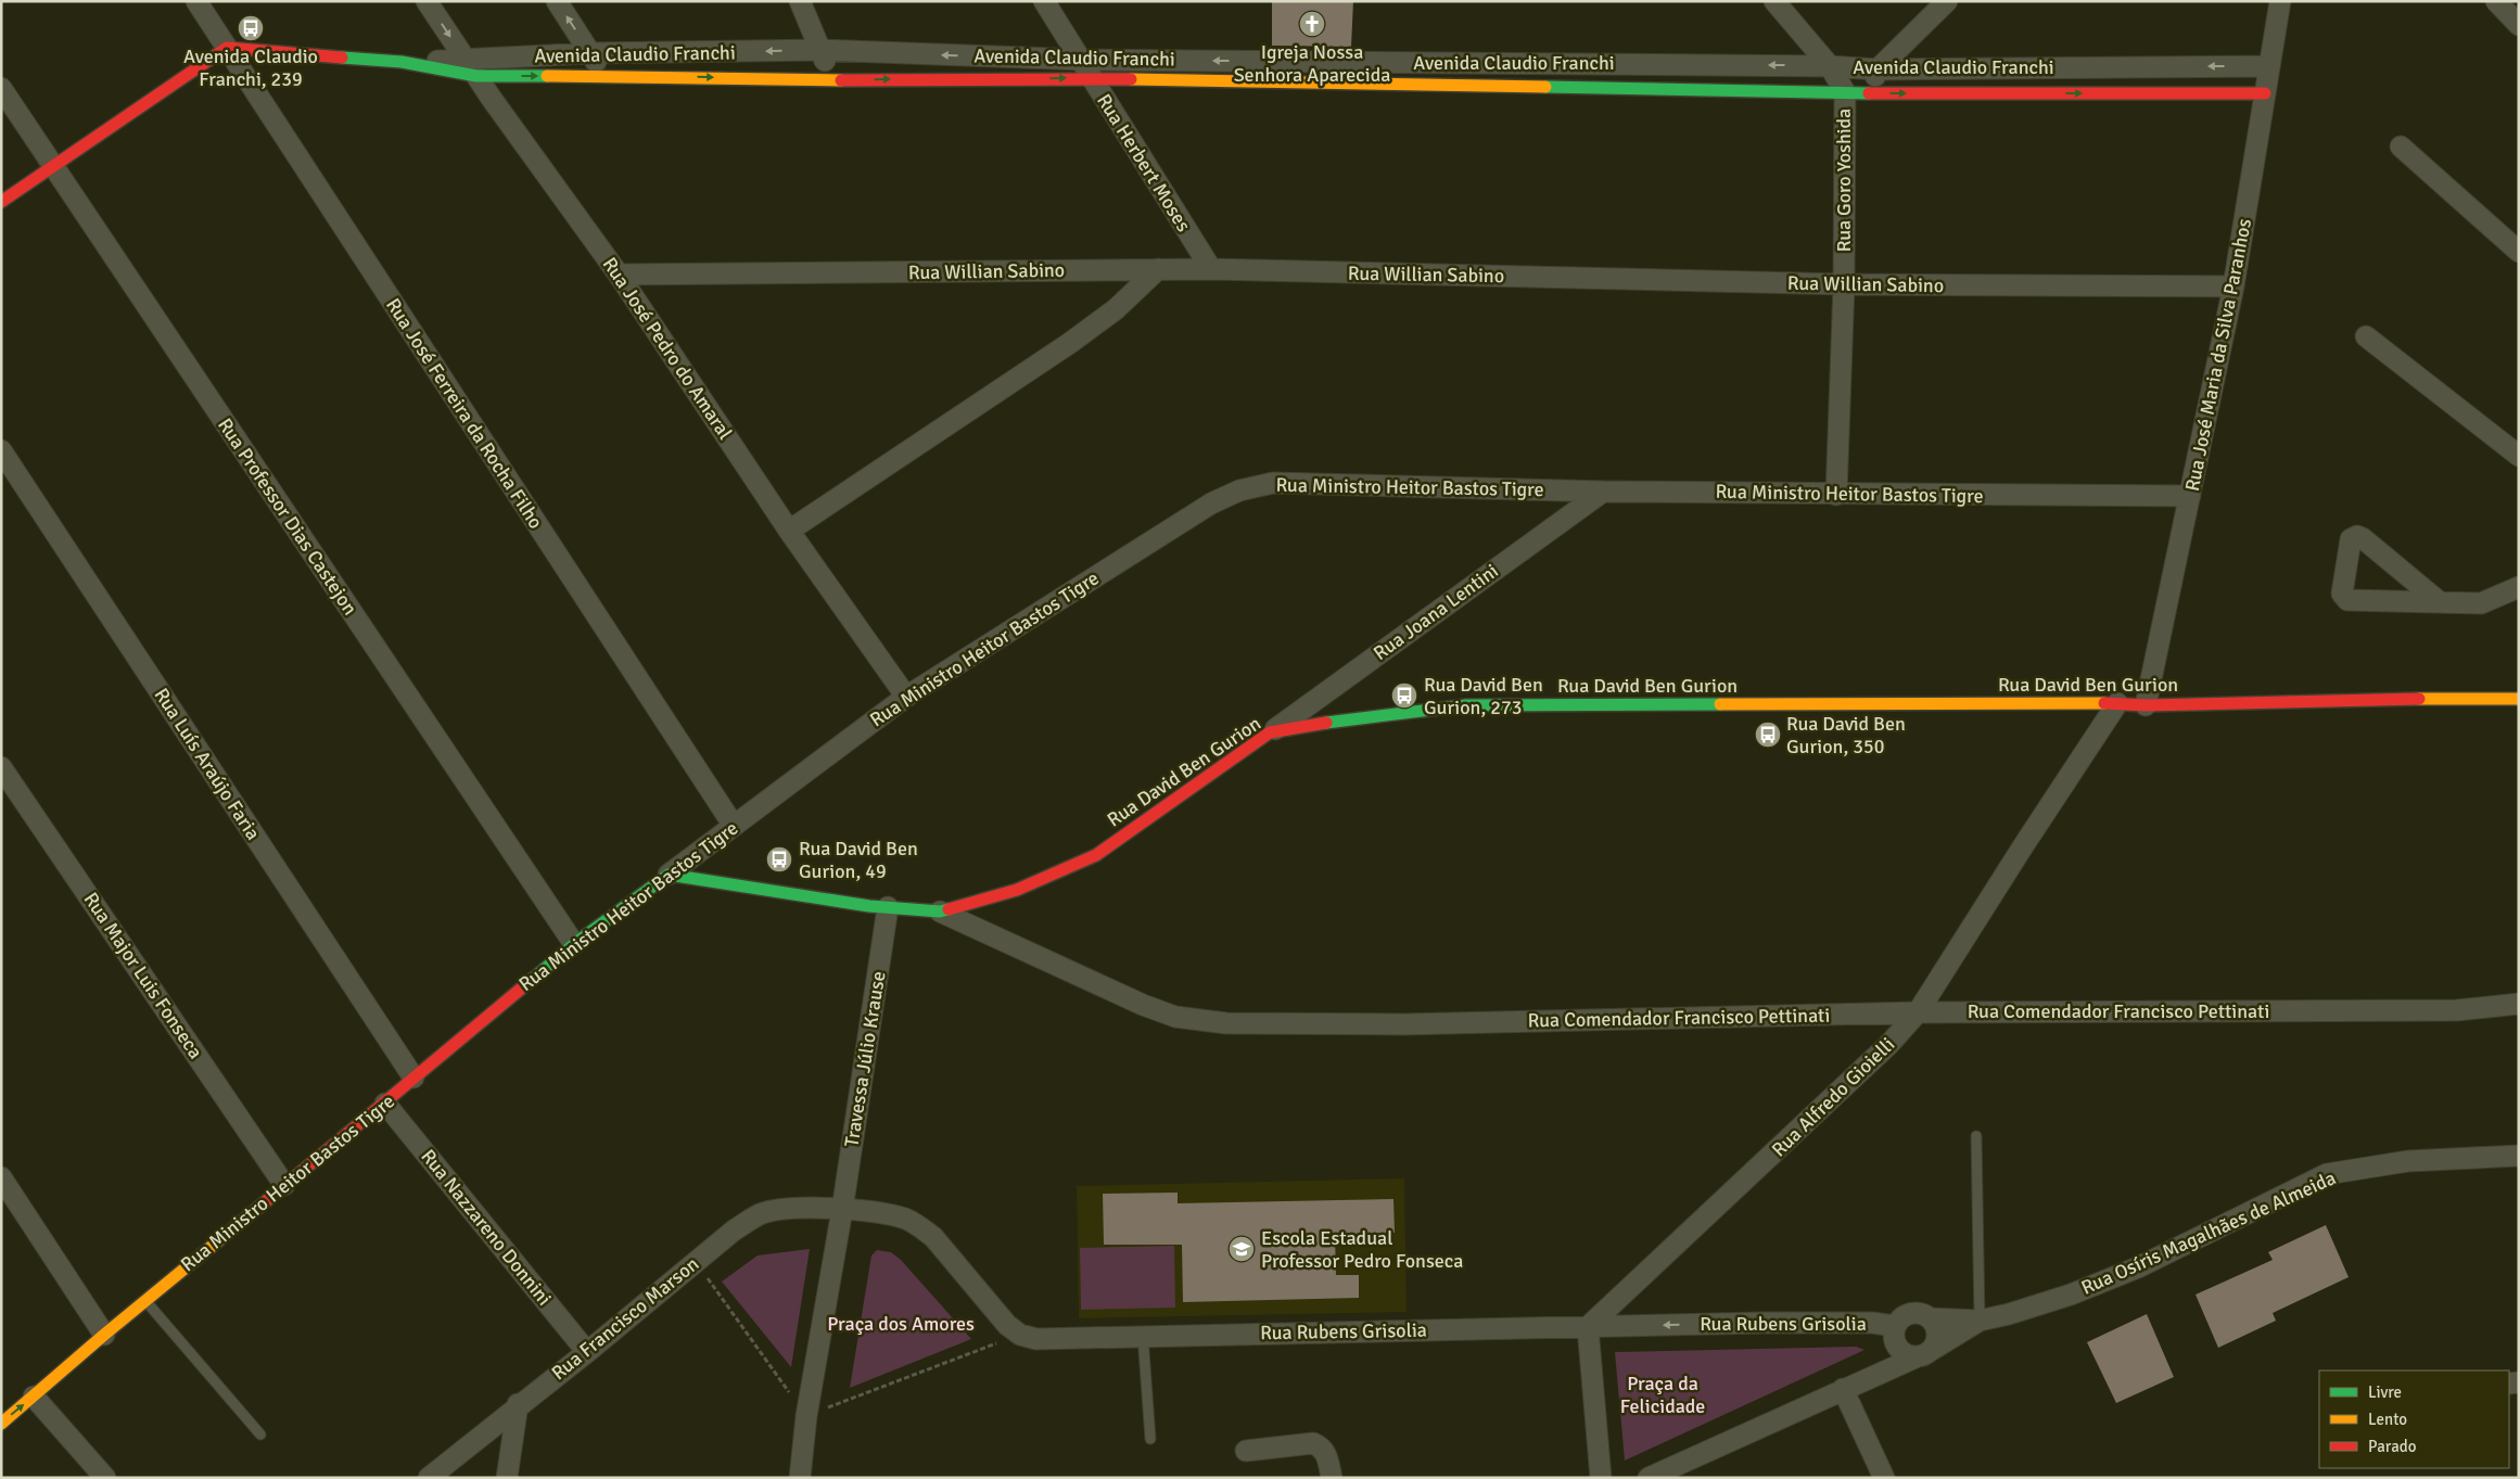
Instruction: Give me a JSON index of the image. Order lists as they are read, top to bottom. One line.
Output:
{"streets":{"street":["Avenida Claudio Franchi","Rua Herbert Moses","Rua Goro Yoshida","Rua Willian Sabino","Rua José Pedro do Amaral","Rua José Maria da Silva Paranhos","Rua José Ferreira da Rocha Filho","Rua Ministro Heitor Bastos Tigre","Rua Professor Dias Castejon","Rua Joana Lentini","Rua David Ben Gurion","Rua Luís Araújo Faria","Rua Major Luis Fonseca","Rua Comendador Francisco Pettinati","Travessa Júlio Krause","Rua Alfredo Gioielli","Rua Nazzareno Donnini","Rua Osíris Magalhães de Almeida","Rua Francisco Marson","Rua Rubens Grisolia"]},"crossings":[["Avenida Claudio Franchi","Rua Herbert Moses"],["Avenida Claudio Franchi","Rua Goro Yoshida"],["Avenida Claudio Franchi","Rua José Pedro do Amaral"],["Avenida Claudio Franchi","Rua José Maria da Silva Paranhos"],["Avenida Claudio Franchi","Rua José Ferreira da Rocha Filho"],["Rua Herbert Moses","Rua Willian Sabino"],["Rua Goro Yoshida","Rua Willian Sabino"],["Rua Goro Yoshida","Rua Ministro Heitor Bastos Tigre"],["Rua Willian Sabino","Rua José Pedro do Amaral"],["Rua Willian Sabino","Rua José Maria da Silva Paranhos"],["Rua José Pedro do Amaral","Rua Ministro Heitor Bastos Tigre"],["Rua José Maria da Silva Paranhos","Rua Ministro Heitor Bastos Tigre"],["Rua José Maria da Silva Paranhos","Rua David Ben Gurion"],["Rua José Ferreira da Rocha Filho","Rua Ministro Heitor Bastos Tigre"],["Rua Ministro Heitor Bastos Tigre","Rua Professor Dias Castejon"],["Rua Ministro Heitor Bastos Tigre","Rua Joana Lentini"],["Rua Ministro Heitor Bastos Tigre","Rua David Ben Gurion"],["Rua Ministro Heitor Bastos Tigre","Rua Luís Araújo Faria"],["Rua Ministro Heitor Bastos Tigre","Rua Major Luis Fonseca"],["Rua Ministro Heitor Bastos Tigre","Rua Nazzareno Donnini"],["Rua Joana Lentini","Rua David Ben Gurion"],["Rua David Ben Gurion","Rua Comendador Francisco Pettinati"],["Rua David Ben Gurion","Travessa Júlio Krause"],["Rua David Ben Gurion","Rua Alfredo Gioielli"],["Rua Comendador Francisco Pettinati","Rua Alfredo Gioielli"],["Travessa Júlio Krause","Rua Francisco Marson"],["Rua Alfredo Gioielli","Rua Rubens Grisolia"],["Rua Nazzareno Donnini","Rua Francisco Marson"],["Rua Osíris Magalhães de Almeida","Rua Rubens Grisolia"]],"one_way":["Rua Rubens Grisolia"],"parks":["Praça dos Amores","Praça da Felicidade"],"places":{"church":["Igreja Nossa Senhora Aparecida"],"bus stop":["Avenida Claudio Franchi, 239","Rua David Ben Gurion, 273","Rua David Ben Gurion, 350","Rua David Ben Gurion, 49"],"school or university":["Escola Estadual Professor Pedro Fonseca"]},"legend":["Livre","Lento","Parado"]}
